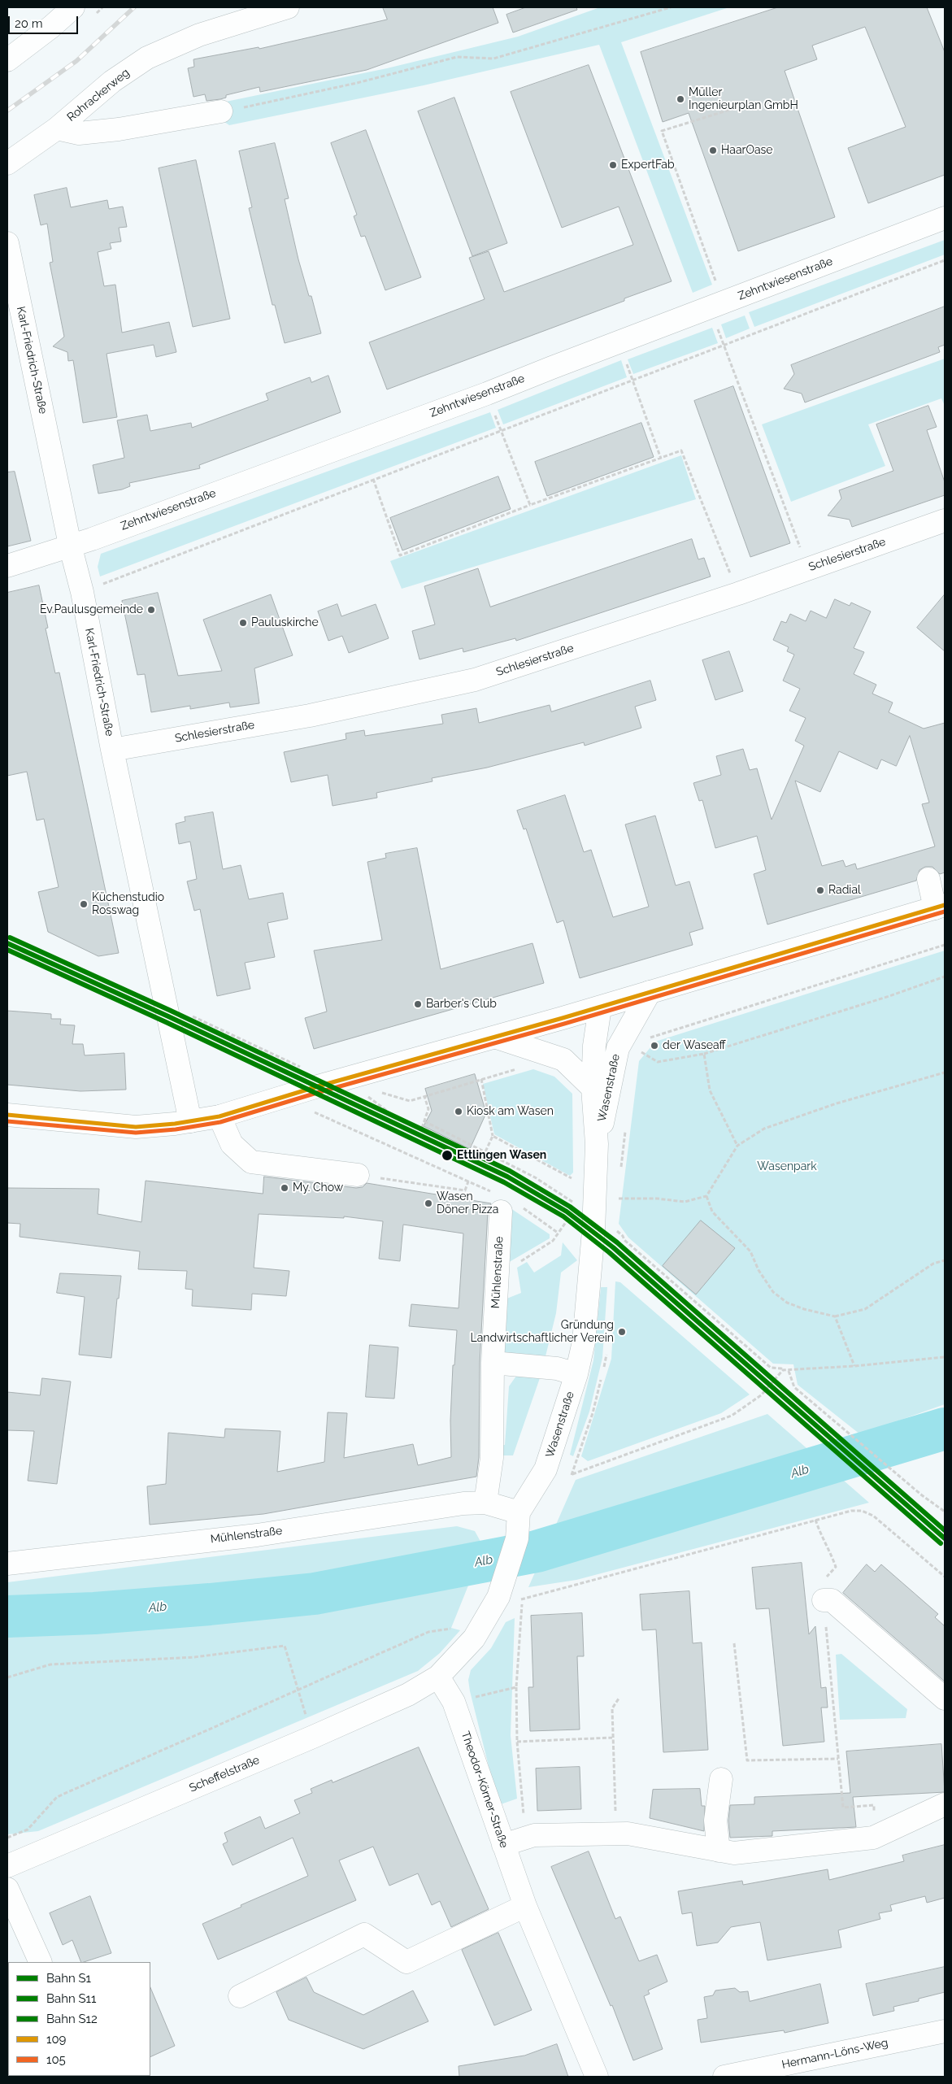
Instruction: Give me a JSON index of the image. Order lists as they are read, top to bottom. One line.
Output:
{"streets":{"street":["Rohrackerweg","Zehntwiesenstraße","Karl-Friedrich-Straße","Schlesierstraße","Wasenstraße","Mühlenstraße","Scheffelstraße","Theodor-Körner-Straße","Hermann-Löns-Weg"]},"crossings":[["Zehntwiesenstraße","Karl-Friedrich-Straße"],["Karl-Friedrich-Straße","Schlesierstraße"],["Wasenstraße","Mühlenstraße"],["Wasenstraße","Scheffelstraße"],["Wasenstraße","Theodor-Körner-Straße"],["Scheffelstraße","Theodor-Körner-Straße"]],"water":["Alb"],"parks":["Wasenpark"],"places":["Müller Ingenieurplan GmbH","HaarOase","ExpertFab","Ev.Paulusgemeinde","Pauluskirche","Radial","Küchenstudio Rosswag","Barber's Club","der Waseaff","Kiosk am Wasen","Ettlingen Wasen","My. Chow","Wasen Döner Pizza","Gründung Landwirtschaftlicher Verein"],"lines":["transit line 109","transit line 105","rail line S12","rail line S1","rail line S11"],"legend":["Bahn S1","Bahn S11","Bahn S12","109","105"],"scale_bar":"20 m"}
